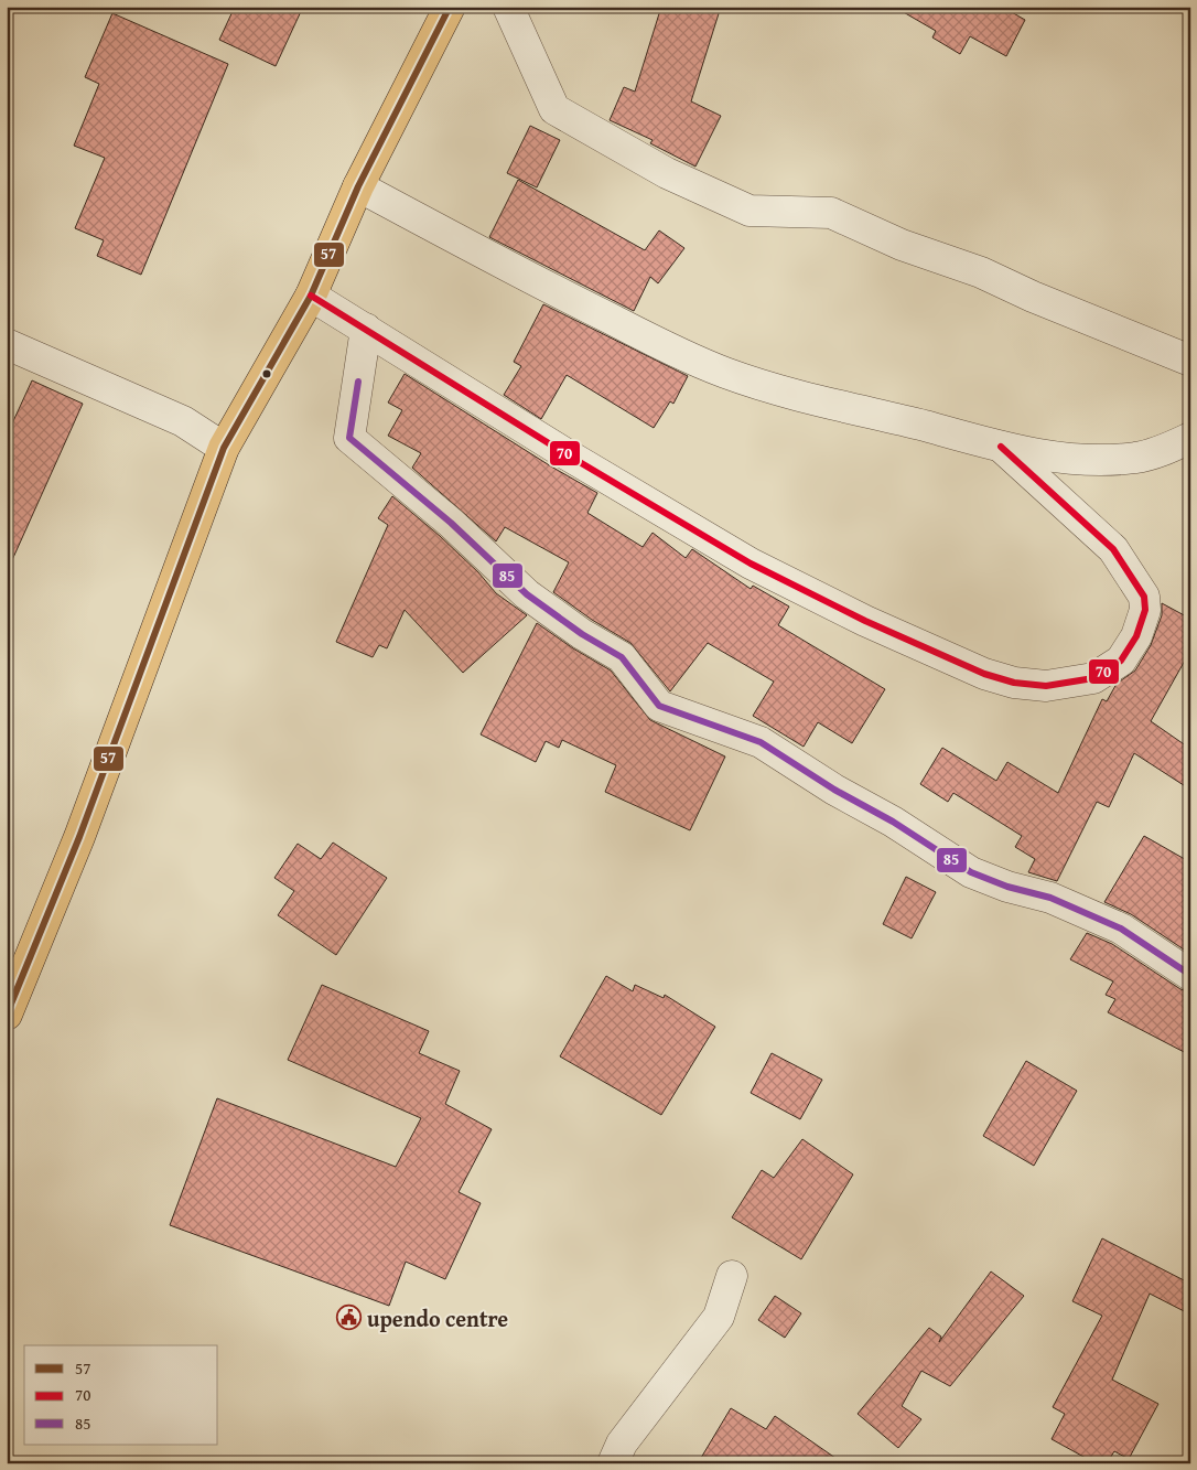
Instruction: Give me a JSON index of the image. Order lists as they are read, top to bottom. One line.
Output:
{"places":{"public building":["upendo centre"]},"lines":["transit line 57","transit line 70","transit line 85"],"legend":["57","70","85"]}
